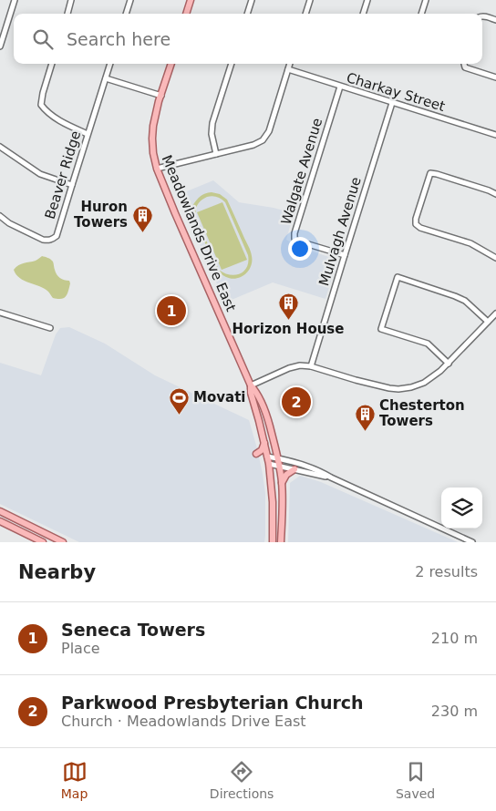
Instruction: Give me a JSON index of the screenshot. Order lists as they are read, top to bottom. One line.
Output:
{"streets":{"main road":["Meadowlands Drive East"],"street":["Charkay Street","Walgate Avenue","Beaver Ridge","Mulvagh Avenue"]},"crossings":[["Charkay Street","Walgate Avenue"],["Charkay Street","Mulvagh Avenue"],["Walgate Avenue","Mulvagh Avenue"]],"places":{"building":["Huron Towers","Horizon House","Chesterton Towers"],"sports":["Movati"]},"page":{"search":"Search here","pins":["1","2"],"heading":["Nearby","2 results"],"list":[{"mark":"1","name":"Seneca Towers","note":"Place","value":"210 m"},{"mark":"2","name":"Parkwood Presbyterian Church","note":"Church · Meadowlands Drive East","value":"230 m"}],"nav":["Map","Directions","Saved"]}}
